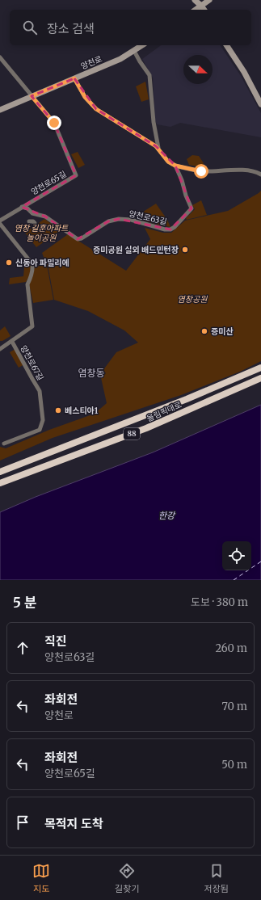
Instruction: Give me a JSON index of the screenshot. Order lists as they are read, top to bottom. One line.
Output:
{"streets":{"highway":["올림픽대로","88"],"main road":["양천로"],"street":["양천로65길","양천로63길","양천로67길"]},"crossings":[["양천로","양천로65길"],["양천로","양천로63길"],["양천로65길","양천로63길"]],"districts":["염창동"],"water":["한강"],"parks":["염창 길훈아파트 놀이공원","염창공원"],"places":["증미공원 실외 배드민턴장","신동아 파밀리에","증미산","베스티아1"],"north":"right","page":{"search":"장소 검색","heading":["5 분","도보 · 380 m"],"list":[["직진","양천로63길","260 m"],["좌회전","양천로","70 m"],["좌회전","양천로65길","50 m"],"목적지 도착"],"nav":["지도","길찾기","저장됨"]}}
